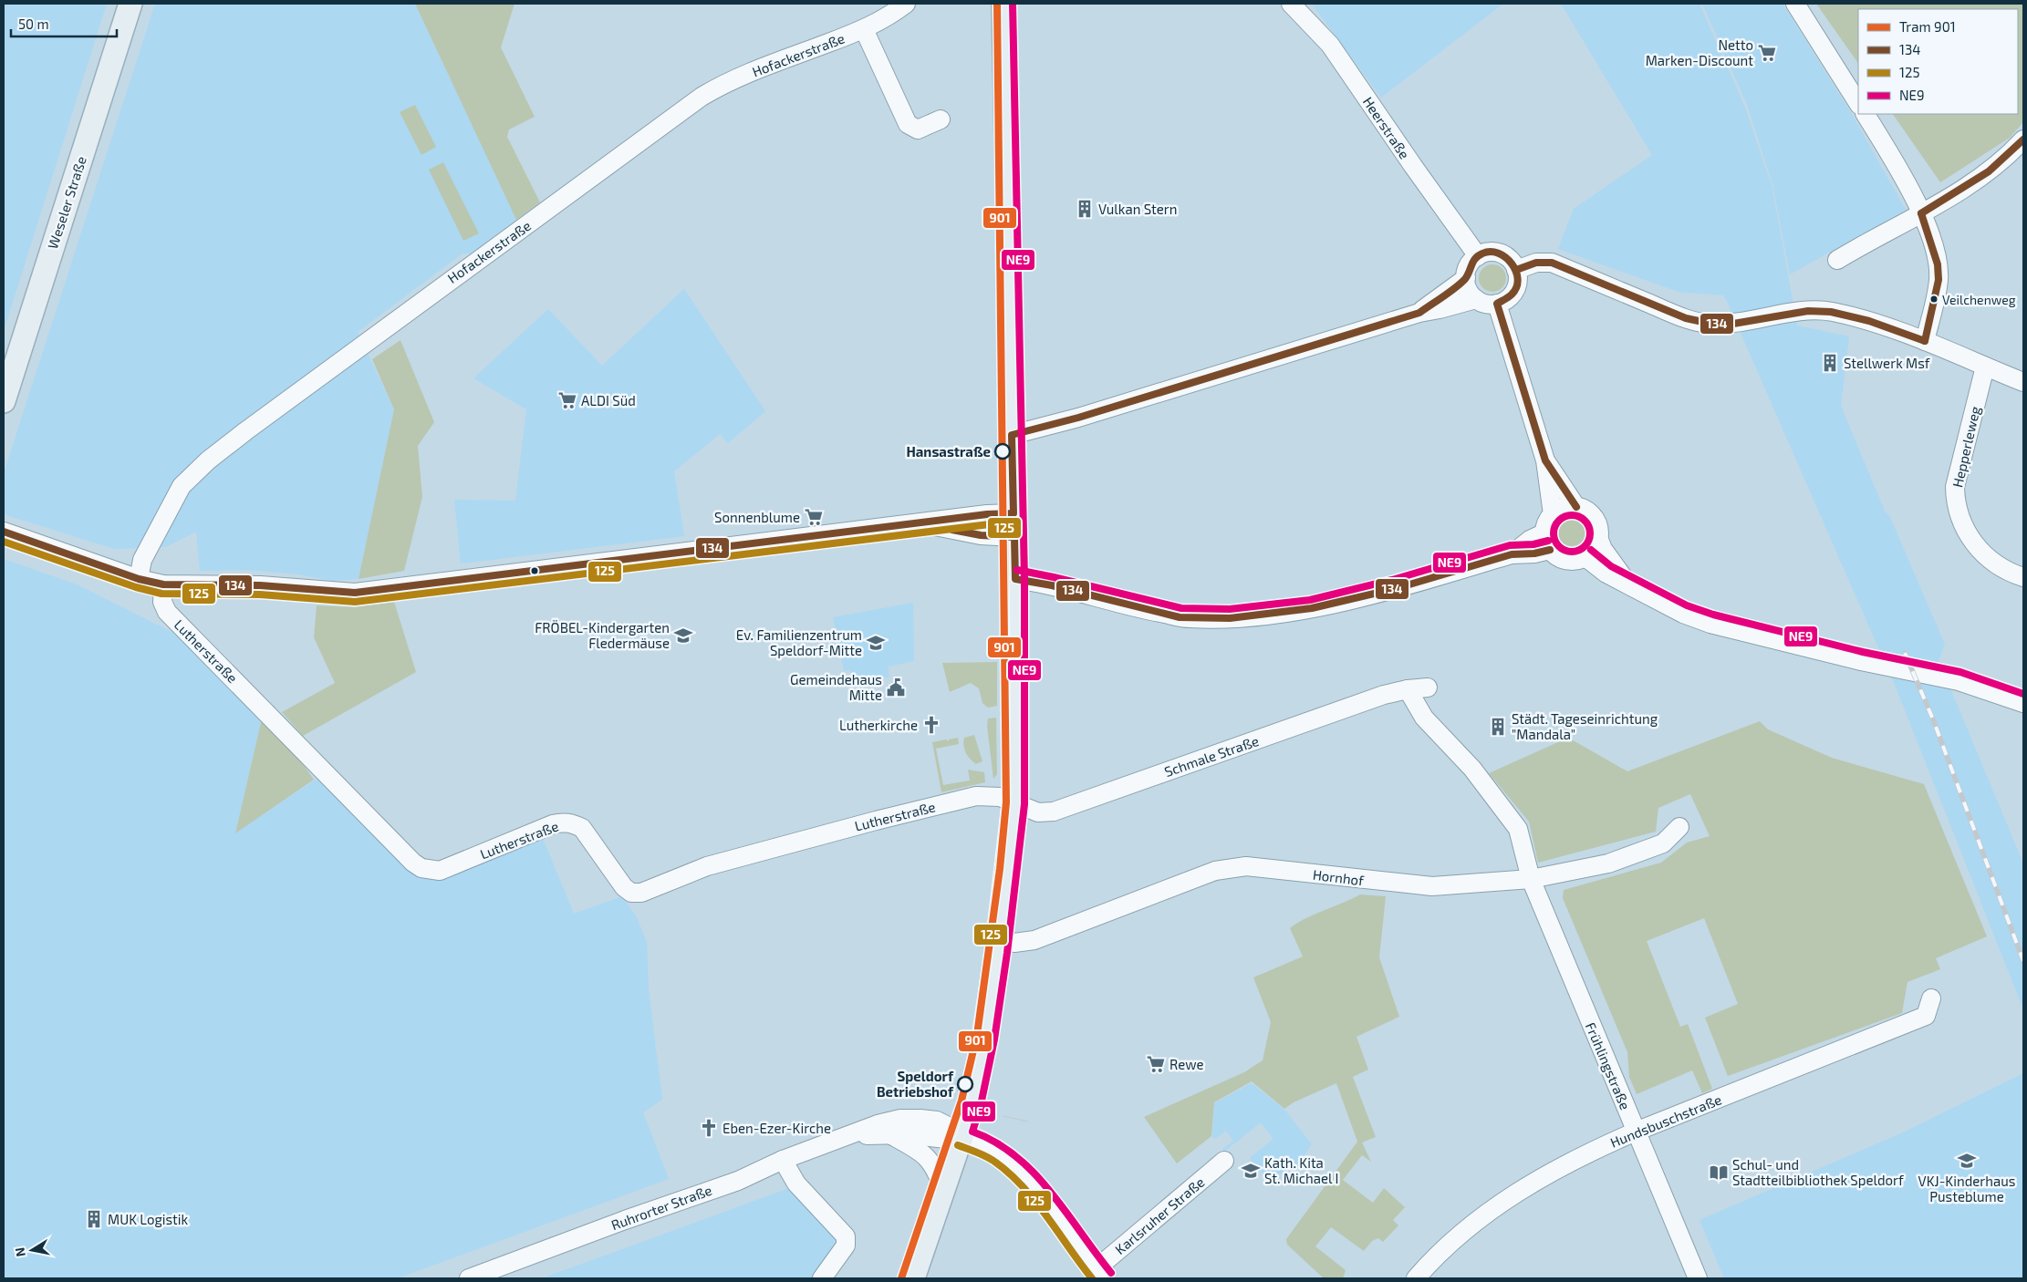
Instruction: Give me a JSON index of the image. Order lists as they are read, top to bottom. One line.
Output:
{"streets":{"main road":["Weseler Straße"],"street":["Hofackerstraße","Heerstraße","Hepperleweg","Lutherstraße","Schmale Straße","Hornhof","Frühlingstraße","Hundsbuschstraße","Ruhrorter Straße","Karlsruher Straße"]},"crossings":[["Lutherstraße","Schmale Straße"],["Hornhof","Frühlingstraße"],["Frühlingstraße","Hundsbuschstraße"],["Ruhrorter Straße","Karlsruher Straße"]],"places":{"supermarket":["Netto Marken-Discount","ALDI Süd","Sonnenblume","Rewe"],"building":["Vulkan Stern","Stellwerk Msf","Städt. Tageseinrichtung \"Mandala\"","MUK Logistik"],"other":["Veilchenweg","Hansastraße","Speldorf Betriebshof"],"school or university":["FRÖBEL-Kindergarten Fledermäuse","Ev. Familienzentrum Speldorf-Mitte","VKJ-Kinderhaus Pusteblume","Kath. Kita St. Michael I"],"public building":["Gemeindehaus Mitte"],"church":["Lutherkirche","Eben-Ezer-Kirche"],"library":["Schul- und Stadtteilbibliothek Speldorf"]},"lines":["tram line 901","transit line NE9","transit line 134","transit line 125"],"legend":["Tram 901","134","125","NE9"],"scale_bar":"50 m","north":"left"}
